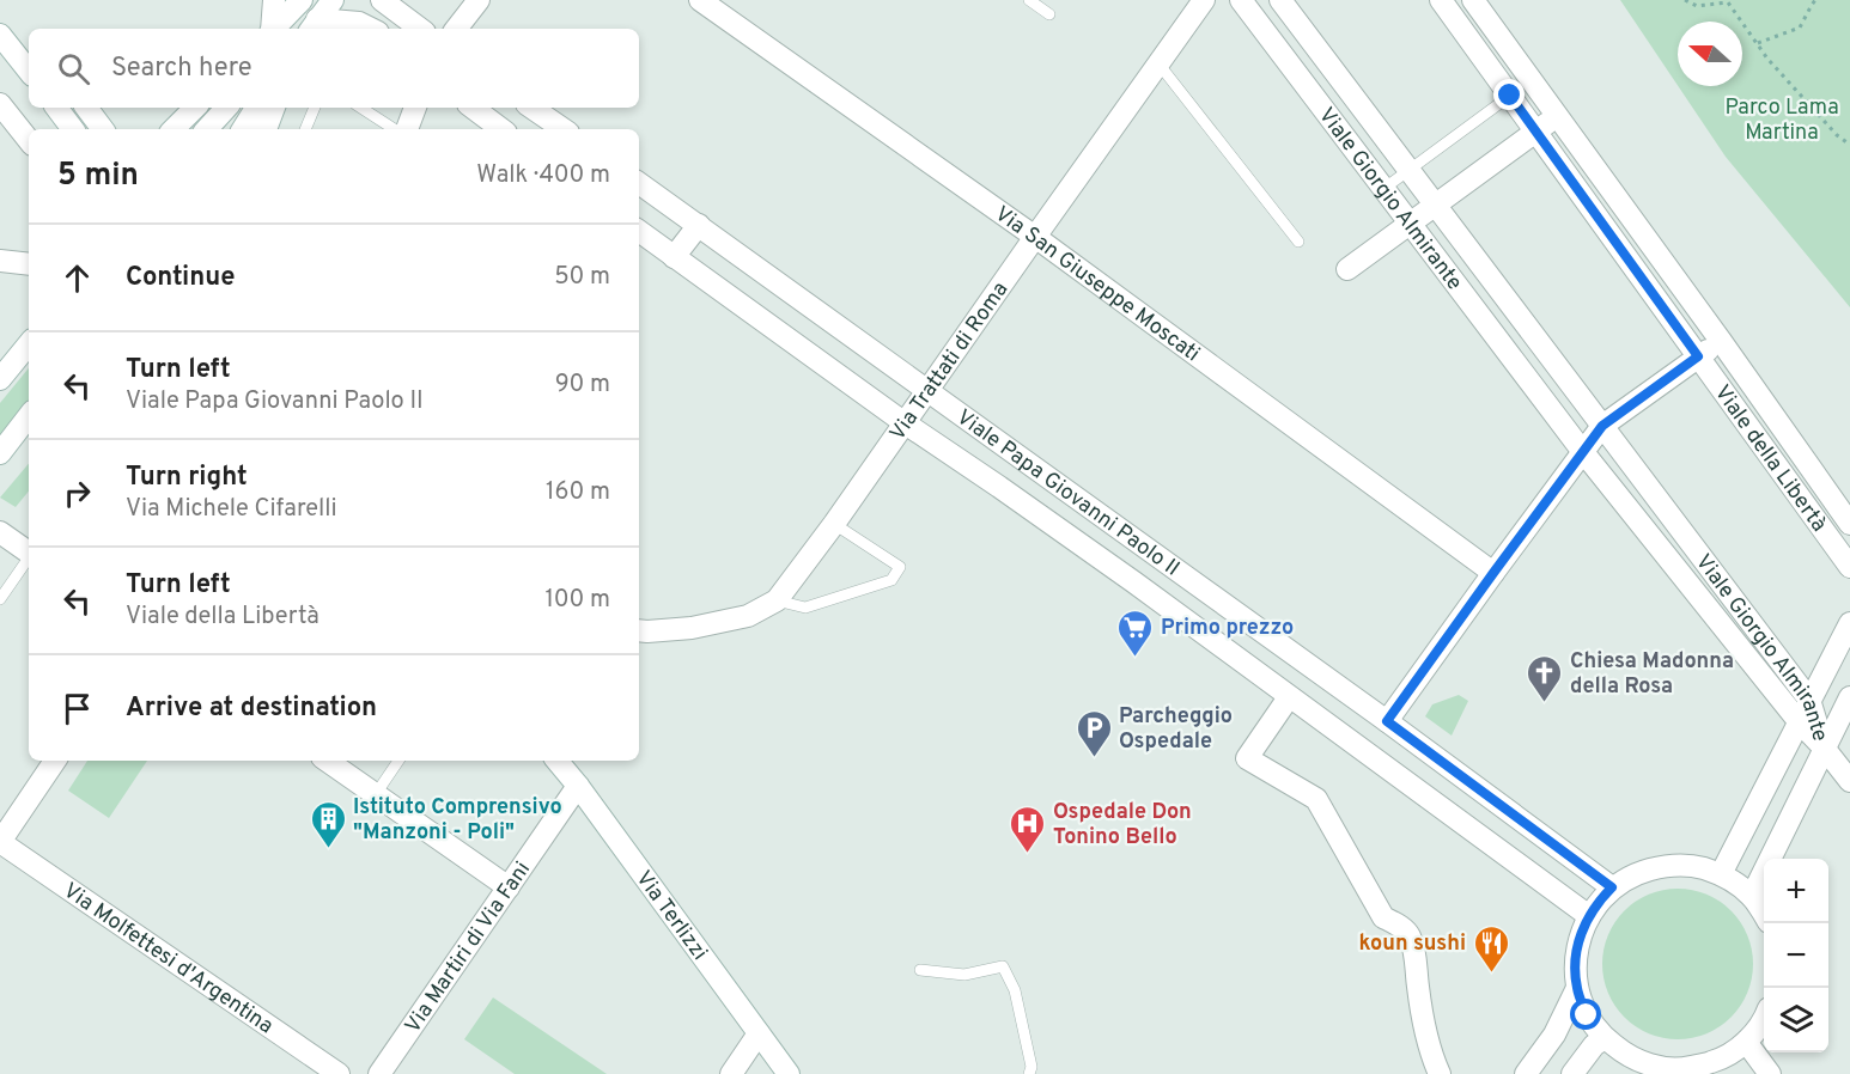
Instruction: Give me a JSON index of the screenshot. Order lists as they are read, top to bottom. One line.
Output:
{"streets":{"street":["Viale Giorgio Almirante","Via San Giuseppe Moscati","Via Trattati di Roma","Viale della Libertà","Viale Papa Giovanni Paolo II","Via Terlizzi","Via Martiri di Via Fani","Via Molfettesi d'Argentina"]},"crossings":[["Via San Giuseppe Moscati","Via Trattati di Roma"],["Via Trattati di Roma","Viale Papa Giovanni Paolo II"],["Via Terlizzi","Via Martiri di Via Fani"]],"parks":["Parco Lama Martina"],"places":{"supermarket":["Primo prezzo"],"church":["Chiesa Madonna della Rosa"],"parking":["Parcheggio Ospedale"],"building":["Istituto Comprensivo \"Manzoni - Poli\""],"hospital":["Ospedale Don Tonino Bello"],"restaurant":["koun sushi"]},"north":"left","page":{"search":"Search here","heading":["5 min","Walk · 400 m"],"list":[["Continue","50 m"],["Turn left","Viale Papa Giovanni Paolo II","90 m"],["Turn right","Via Michele Cifarelli","160 m"],["Turn left","Viale della Libertà","100 m"],"Arrive at destination"],"map_buttons":["+","−"]}}
